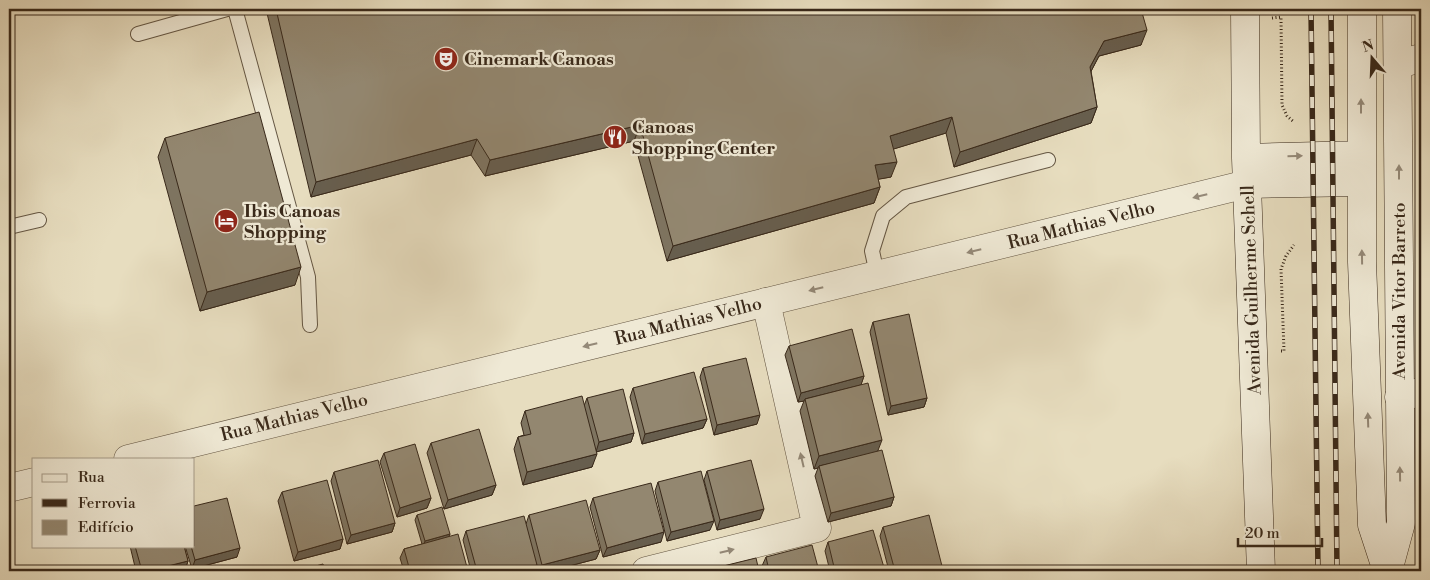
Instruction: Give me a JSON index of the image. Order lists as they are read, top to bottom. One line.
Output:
{"streets":{"main road":["Rua Mathias Velho","Avenida Guilherme Schell","Avenida Vitor Barreto"]},"crossings":[["Rua Mathias Velho","Avenida Guilherme Schell"]],"one_way":["Rua Mathias Velho"],"places":{"theatre":["Cinemark Canoas"],"restaurant":["Canoas Shopping Center"],"hotel":["Ibis Canoas Shopping"]},"legend":["Rua","Ferrovia","Edifício"],"scale_bar":"20 m","north":"top"}
